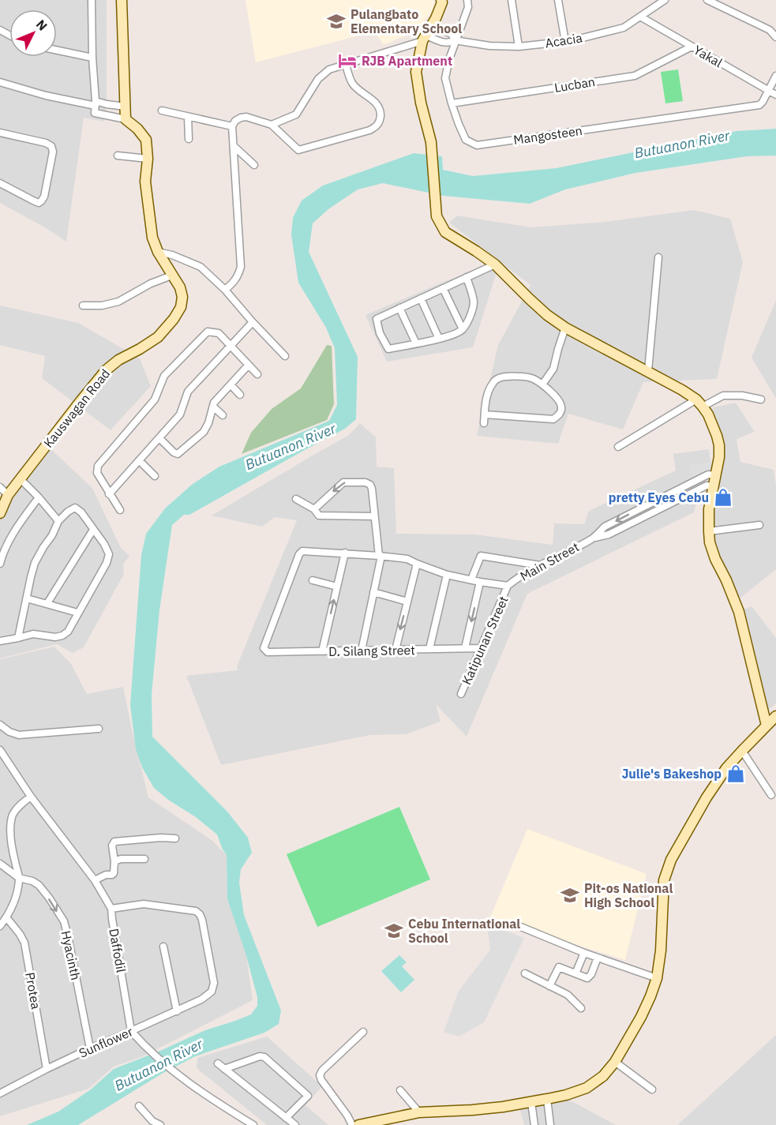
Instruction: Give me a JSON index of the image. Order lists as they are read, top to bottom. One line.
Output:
{"streets":{"street":["Acacia","Yakal","Lucban","Mangosteen","Kauswagan Road","Main Street","Katipunan Street","D. Silang Street","Daffodil","Hyacinth","Protea","Sunflower"]},"crossings":[["Acacia","Yakal"],["Acacia","Mangosteen"],["Yakal","Lucban"],["Yakal","Mangosteen"],["Lucban","Mangosteen"],["Main Street","Katipunan Street"],["Katipunan Street","D. Silang Street"],["Daffodil","Sunflower"],["Hyacinth","Sunflower"],["Protea","Sunflower"]],"one_way":["Hyacinth"],"water":["Butuanon River"],"places":{"school or university":["Pulangbato Elementary School","Pit-os National High School","Cebu International School"],"hotel":["RJB Apartment"],"shop":["pretty Eyes Cebu","Julie's Bakeshop"]},"north":"top right"}
